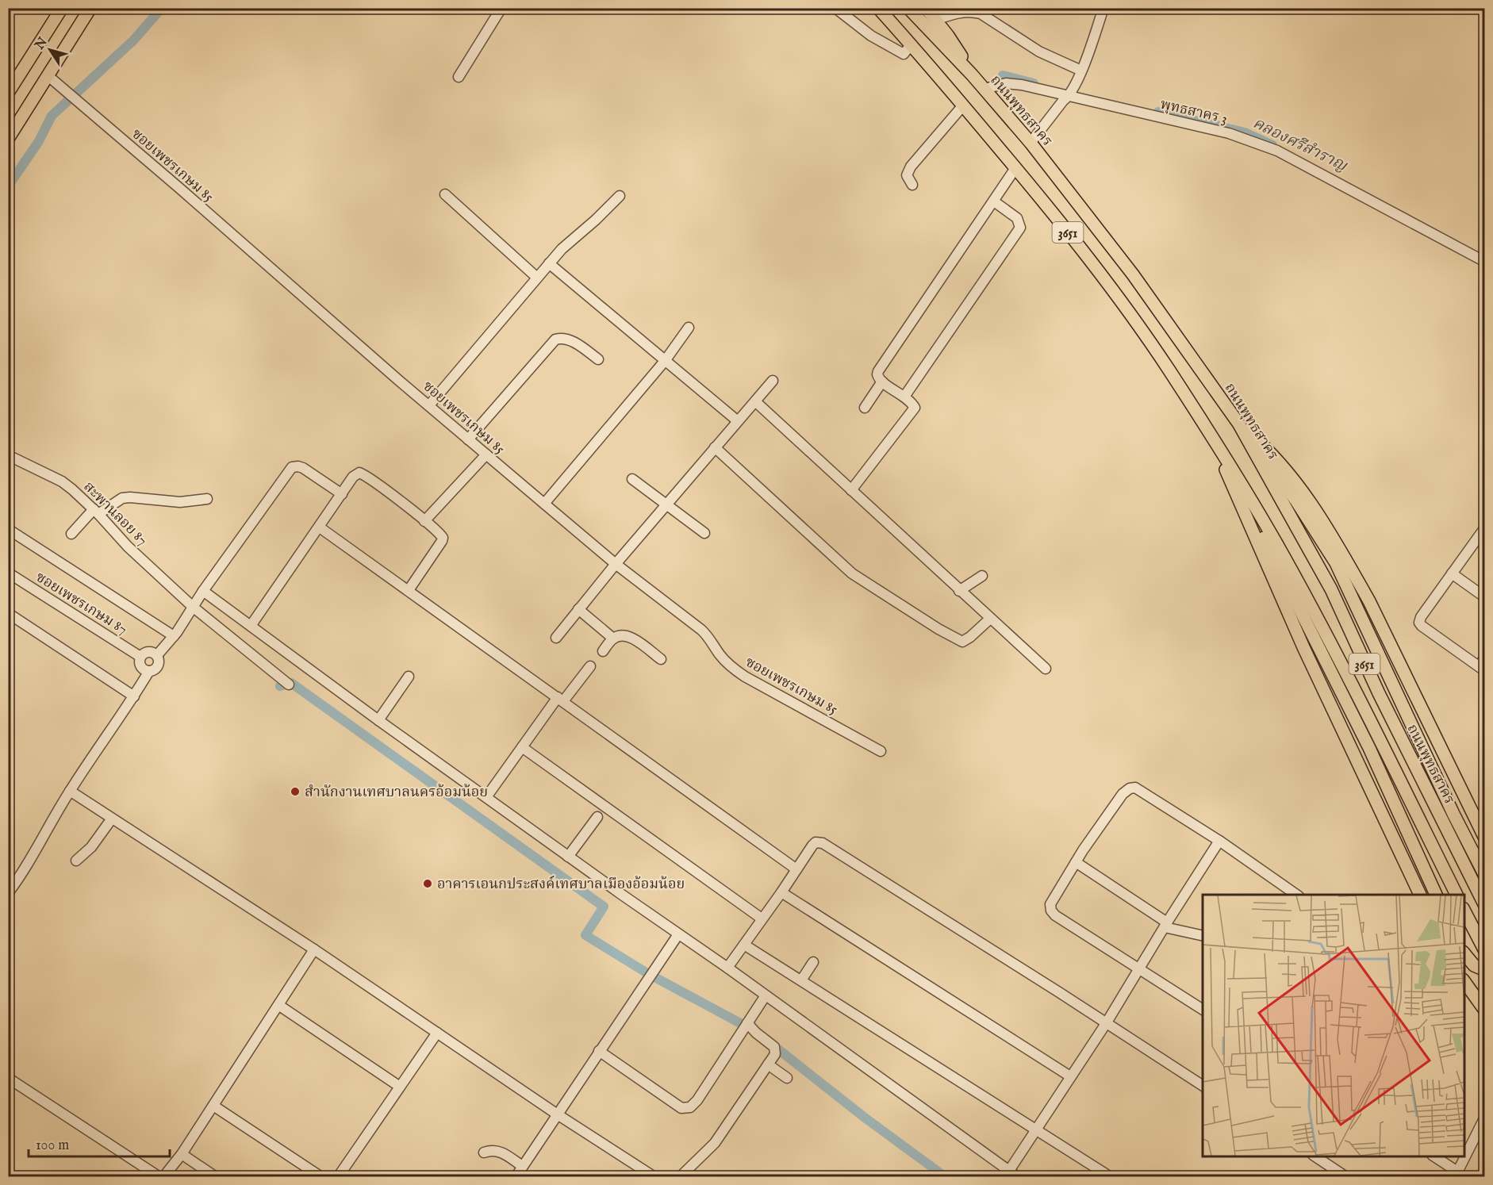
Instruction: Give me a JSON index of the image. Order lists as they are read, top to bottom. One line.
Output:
{"streets":{"main road":["ถนนพุทธสาคร","3651"],"street":["พุทธสาคร 3","ซอยเพชรเกษม 85","สะพานลอย 87","ซอยเพชรเกษม 87"]},"crossings":[["ถนนพุทธสาคร","พุทธสาคร 3"]],"water":["คลองศรีสำราญ"],"places":["สำนักงานเทศบาลนครอ้อมน้อย","อาคารเอนกประสงค์เทศบาลเมืองอ้อมน้อย"],"scale_bar":"100 m","north":"top left"}
